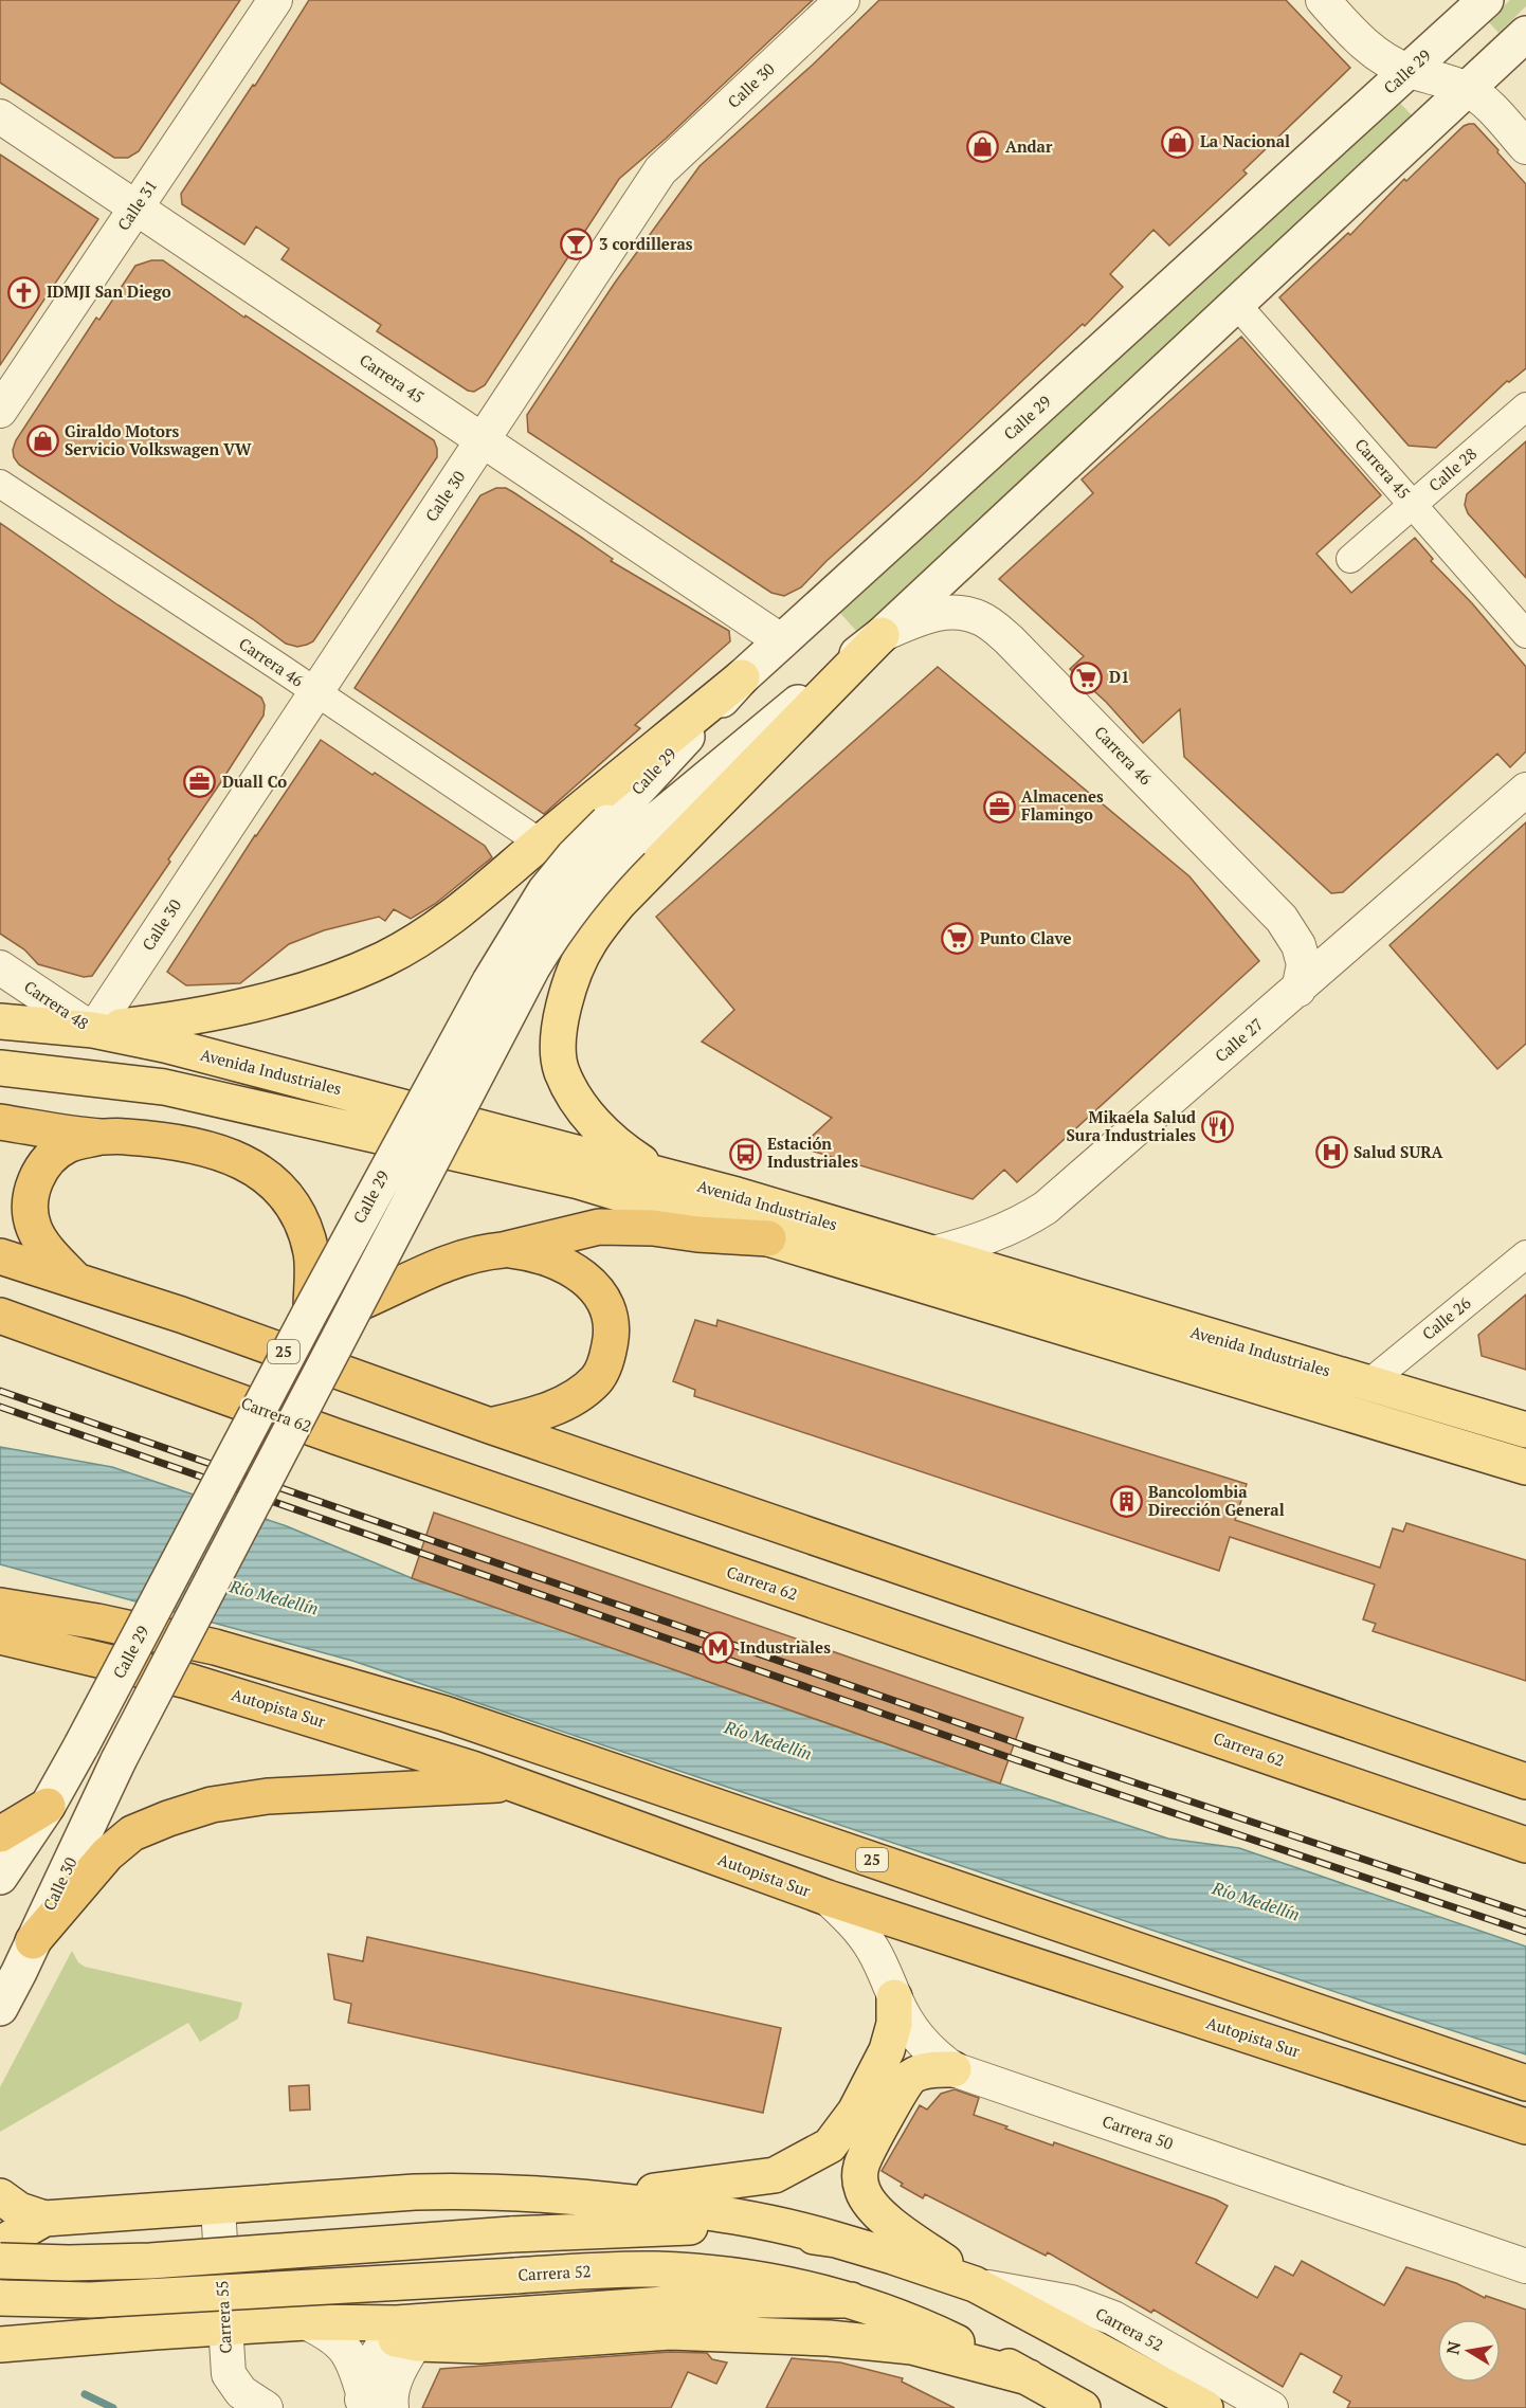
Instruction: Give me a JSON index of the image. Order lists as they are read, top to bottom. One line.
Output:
{"streets":{"highway":["25","Carrera 62","Autopista Sur"],"main road":["Calle 29","Calle 30","Avenida Industriales","Carrera 52"],"street":["Calle 31","Carrera 45","Calle 28","Carrera 46","Carrera 48","Calle 27","Calle 26","Carrera 50","Carrera 55"]},"crossings":[["Calle 29","Calle 30"],["Calle 29","Carrera 45"],["Calle 29","Carrera 46"],["Calle 30","Carrera 45"],["Calle 30","Carrera 46"],["Calle 30","Carrera 48"],["Calle 30","Avenida Industriales"],["Calle 31","Carrera 45"],["Carrera 45","Calle 28"],["Carrera 46","Calle 27"],["Carrera 48","Avenida Industriales"],["Calle 27","Avenida Industriales"],["Avenida Industriales","Calle 26"],["Autopista Sur","Carrera 50"]],"water":["Río Medellín"],"places":{"shop":["La Nacional","Andar","Giraldo Motors Servicio Volkswagen VW"],"bar":["3 cordilleras"],"church":["IDMJI San Diego"],"supermarket":["D1","Punto Clave"],"office":["Duall Co","Almacenes Flamingo"],"restaurant":["Mikaela Salud Sura Industriales"],"hospital":["Salud SURA"],"bus stop":["Estación Industriales"],"building":["Bancolombia Dirección General"],"metro station":["Industriales"]},"north":"left"}
